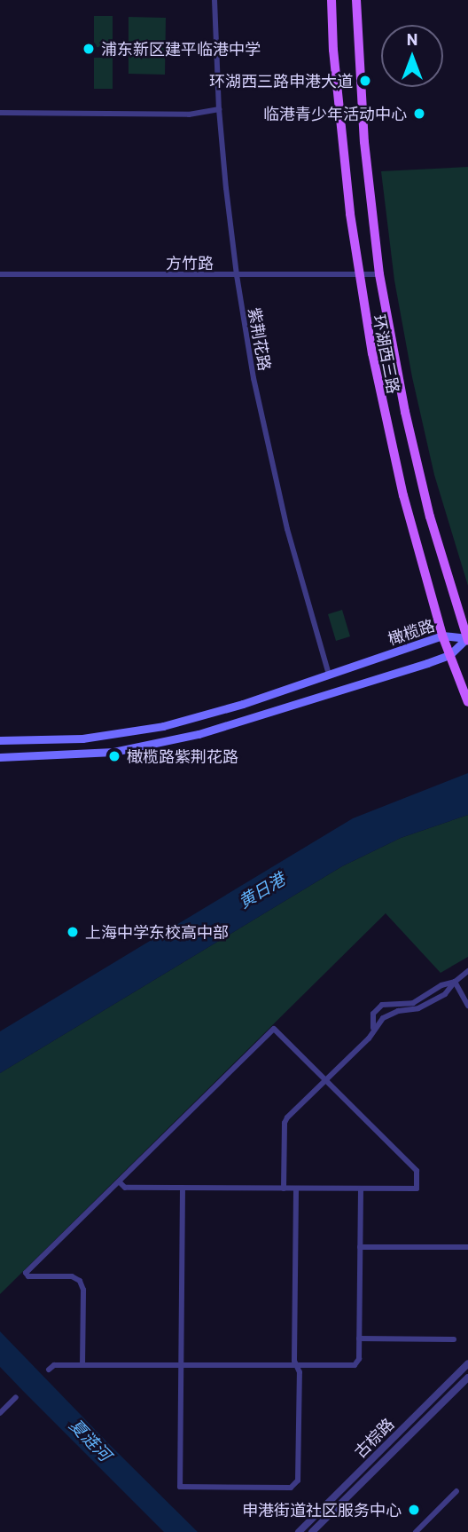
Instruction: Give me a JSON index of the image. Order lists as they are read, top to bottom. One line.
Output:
{"streets":{"main road":["环湖西三路","橄榄路"],"street":["方竹路","紫荆花路","古棕路"]},"crossings":[["方竹路","紫荆花路"],["方竹路","环湖西三路"],["紫荆花路","橄榄路"],["环湖西三路","橄榄路"]],"water":["黄日港","夏涟河"],"places":["浦东新区建平临港中学","环湖西三路申港大道","临港青少年活动中心","橄榄路紫荆花路","上海中学东校高中部","申港街道社区服务中心"],"north":"top"}
